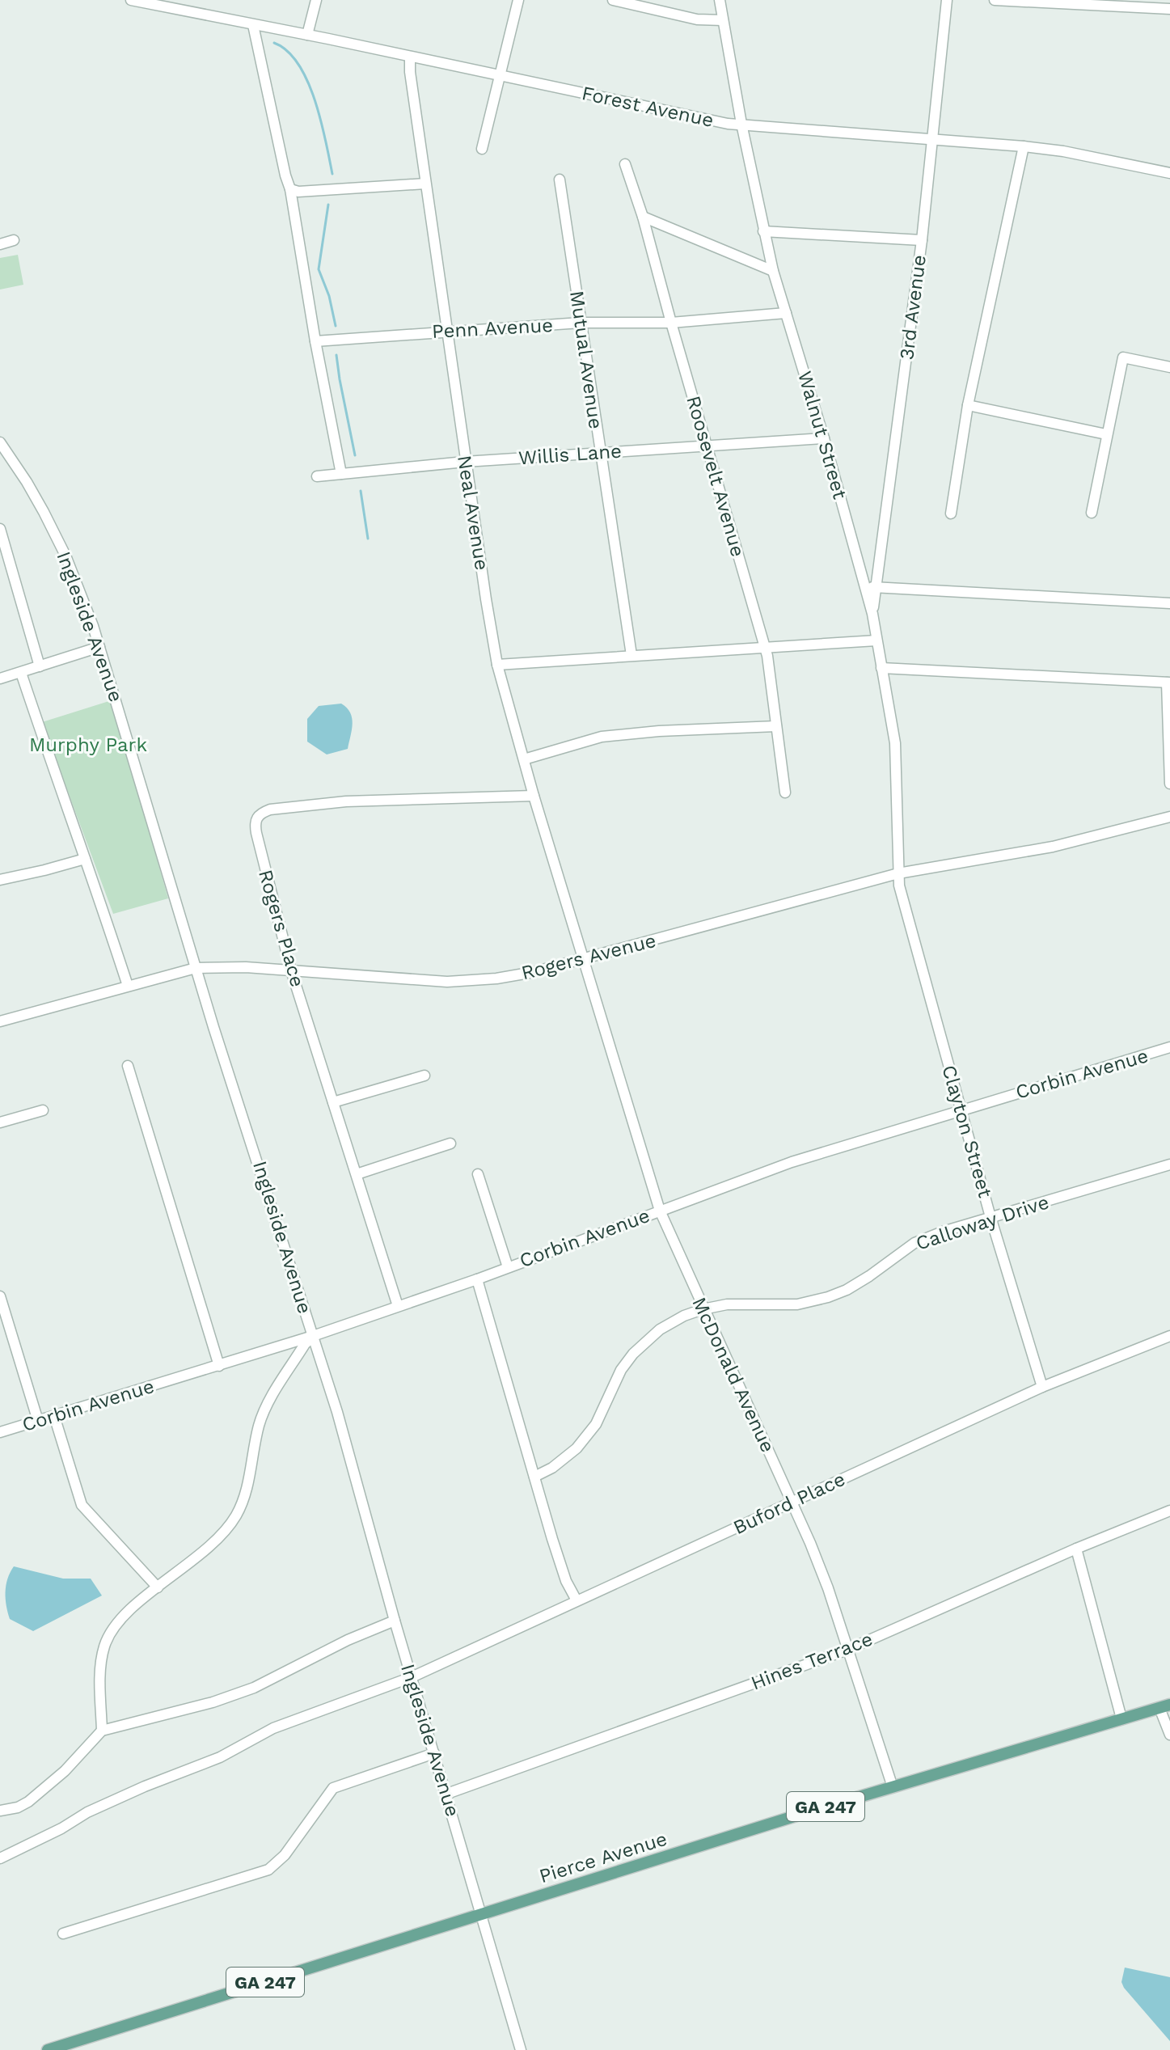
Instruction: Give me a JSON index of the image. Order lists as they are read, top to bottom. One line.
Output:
{"streets":{"main road":["GA 247","Pierce Avenue"],"street":["Forest Avenue","3rd Avenue","Penn Avenue","Mutual Avenue","Walnut Street","Willis Lane","Roosevelt Avenue","Neal Avenue","Ingleside Avenue","Rogers Place","Rogers Avenue","Corbin Avenue","Clayton Street","Calloway Drive","McDonald Avenue","Buford Place","Hines Terrace"]},"crossings":[["Forest Avenue","3rd Avenue"],["Forest Avenue","Walnut Street"],["Forest Avenue","Neal Avenue"],["3rd Avenue","Walnut Street"],["Penn Avenue","Mutual Avenue"],["Penn Avenue","Walnut Street"],["Penn Avenue","Roosevelt Avenue"],["Penn Avenue","Neal Avenue"],["Mutual Avenue","Willis Lane"],["Walnut Street","Willis Lane"],["Willis Lane","Roosevelt Avenue"],["Willis Lane","Neal Avenue"],["Neal Avenue","Rogers Place"],["Neal Avenue","Rogers Avenue"],["Neal Avenue","McDonald Avenue"],["Ingleside Avenue","Rogers Avenue"],["Ingleside Avenue","Corbin Avenue"],["Ingleside Avenue","Buford Place"],["Ingleside Avenue","Hines Terrace"],["Ingleside Avenue","Pierce Avenue"],["Rogers Place","Rogers Avenue"],["Rogers Place","Corbin Avenue"],["Rogers Avenue","Clayton Street"],["Rogers Avenue","McDonald Avenue"],["Corbin Avenue","Clayton Street"],["Corbin Avenue","McDonald Avenue"],["Clayton Street","Calloway Drive"],["Clayton Street","Buford Place"],["Calloway Drive","McDonald Avenue"],["McDonald Avenue","Buford Place"],["McDonald Avenue","Hines Terrace"],["McDonald Avenue","Pierce Avenue"]],"parks":["Murphy Park"]}
